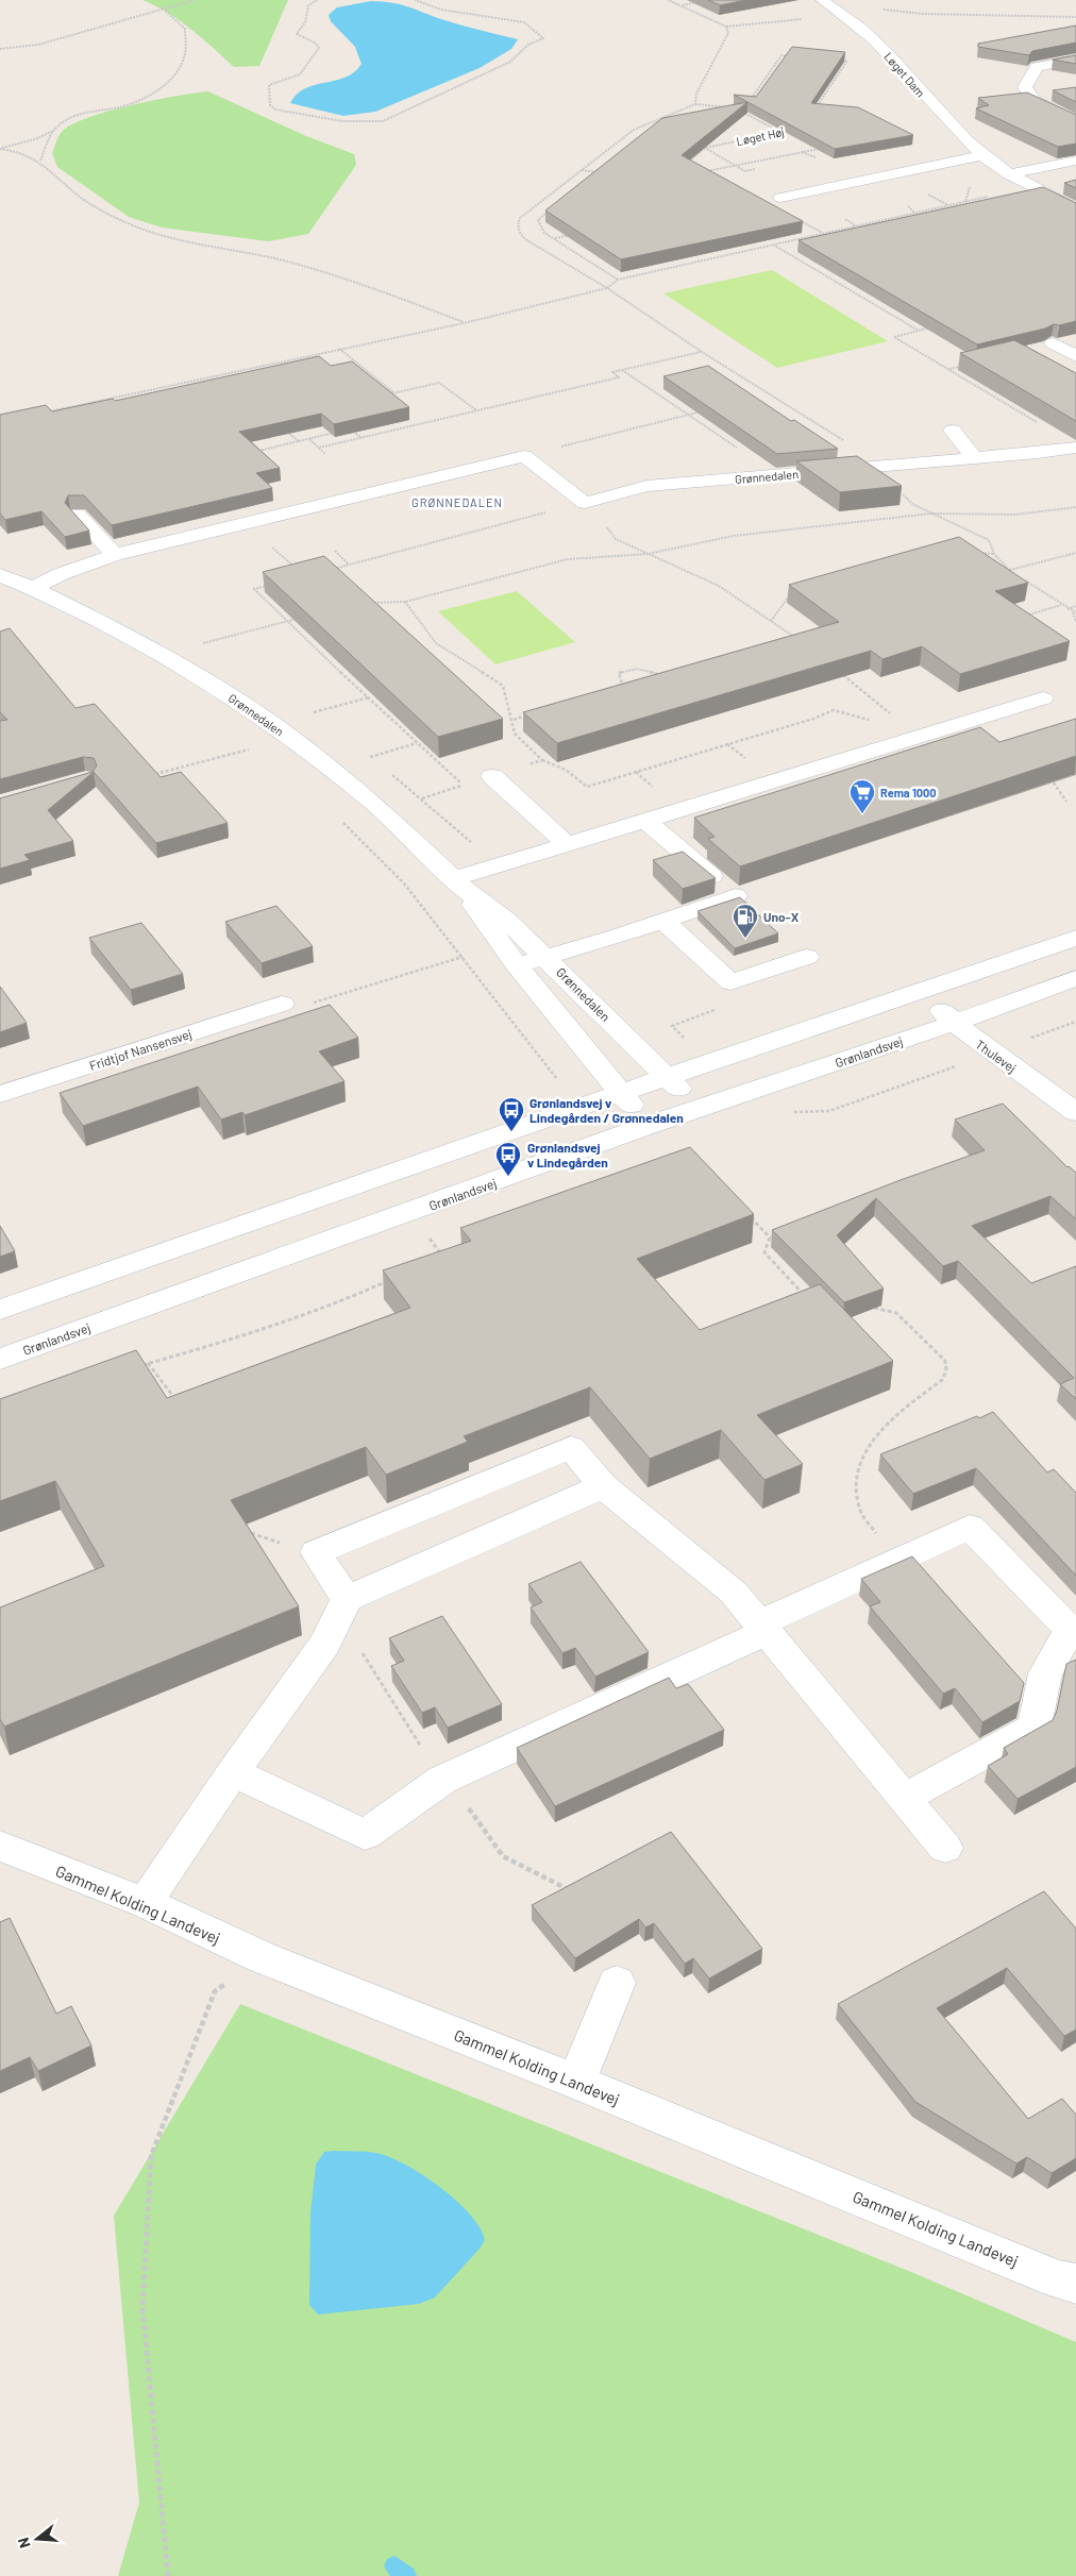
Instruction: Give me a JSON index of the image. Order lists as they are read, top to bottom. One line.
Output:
{"streets":{"street":["Løget Dam","Grønnedalen","Fridtjof Nansensvej","Grønlandsvej","Thulevej","Gammel Kolding Landevej"],"path":["Løget Høj"]},"crossings":[["Grønnedalen","Grønlandsvej"],["Grønlandsvej","Thulevej"]],"districts":["GRØNNEDALEN"],"places":{"supermarket":["Rema 1000"],"fuel station":["Uno-X"],"bus stop":["Grønlandsvej v Lindegården / Grønnedalen","Grønlandsvej v Lindegården"]},"north":"left"}
